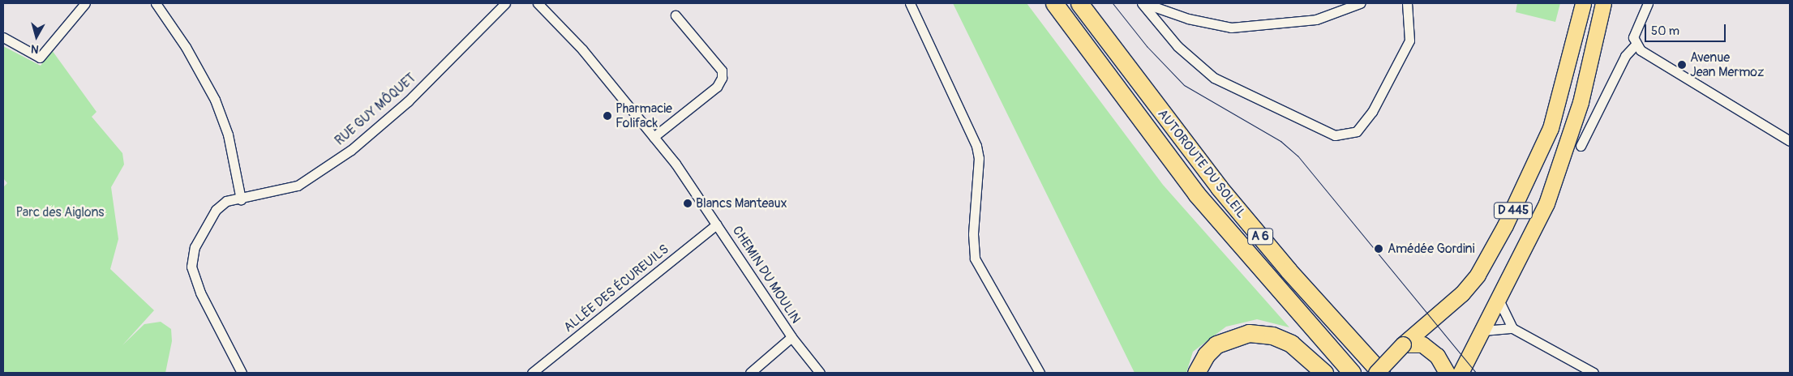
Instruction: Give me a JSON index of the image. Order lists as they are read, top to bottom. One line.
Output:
{"streets":{"highway":["AUTOROUTE DU SOLEIL","A 6"],"main road":["D 445"],"street":["RUE GUY MÔQUET","CHEMIN DU MOULIN","ALLÉE DES ÉCUREUILS"]},"crossings":[["CHEMIN DU MOULIN","ALLÉE DES ÉCUREUILS"]],"parks":["Parc des Aiglons"],"places":["Avenue Jean Mermoz","Pharmacie Folifack","Blancs Manteaux","Amédée Gordini"],"scale_bar":"50 m","north":"bottom"}
